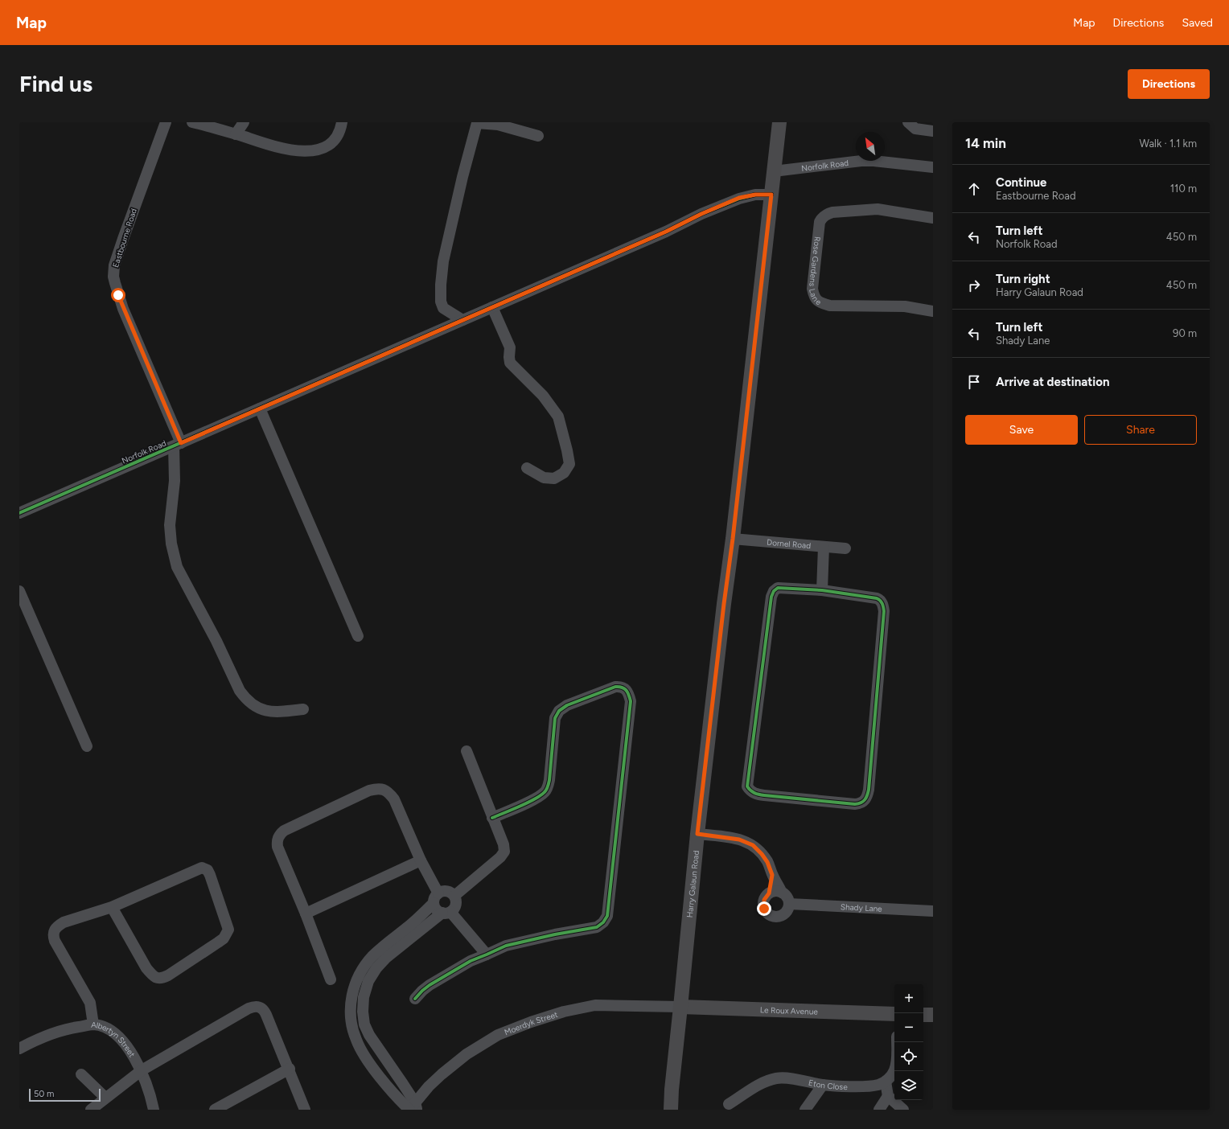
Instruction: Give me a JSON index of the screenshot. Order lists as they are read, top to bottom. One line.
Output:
{"streets":{"main road":["Harry Galaun Road","Le Roux Avenue"],"street":["Norfolk Road","Eastbourne Road","Rose Gardens Lane","Dornel Road","Shady Lane","Moerdyk Street","Albertyn Street","Eton Close"]},"crossings":[["Norfolk Road","Eastbourne Road"],["Norfolk Road","Harry Galaun Road"],["Dornel Road","Harry Galaun Road"],["Harry Galaun Road","Le Roux Avenue"],["Harry Galaun Road","Moerdyk Street"],["Le Roux Avenue","Moerdyk Street"]],"scale_bar":"50 m","north":"top left","page":{"header":"Map","nav":["Map","Directions","Saved"],"buttons":["Directions",["Save","Share"]],"title":"Find us","heading":["14 min","Walk · 1.1 km"],"list":[["Continue","Eastbourne Road","110 m"],["Turn left","Norfolk Road","450 m"],["Turn right","Harry Galaun Road","450 m"],["Turn left","Shady Lane","90 m"],"Arrive at destination"],"map_buttons":["+","−"],"scale":"50 m"}}
